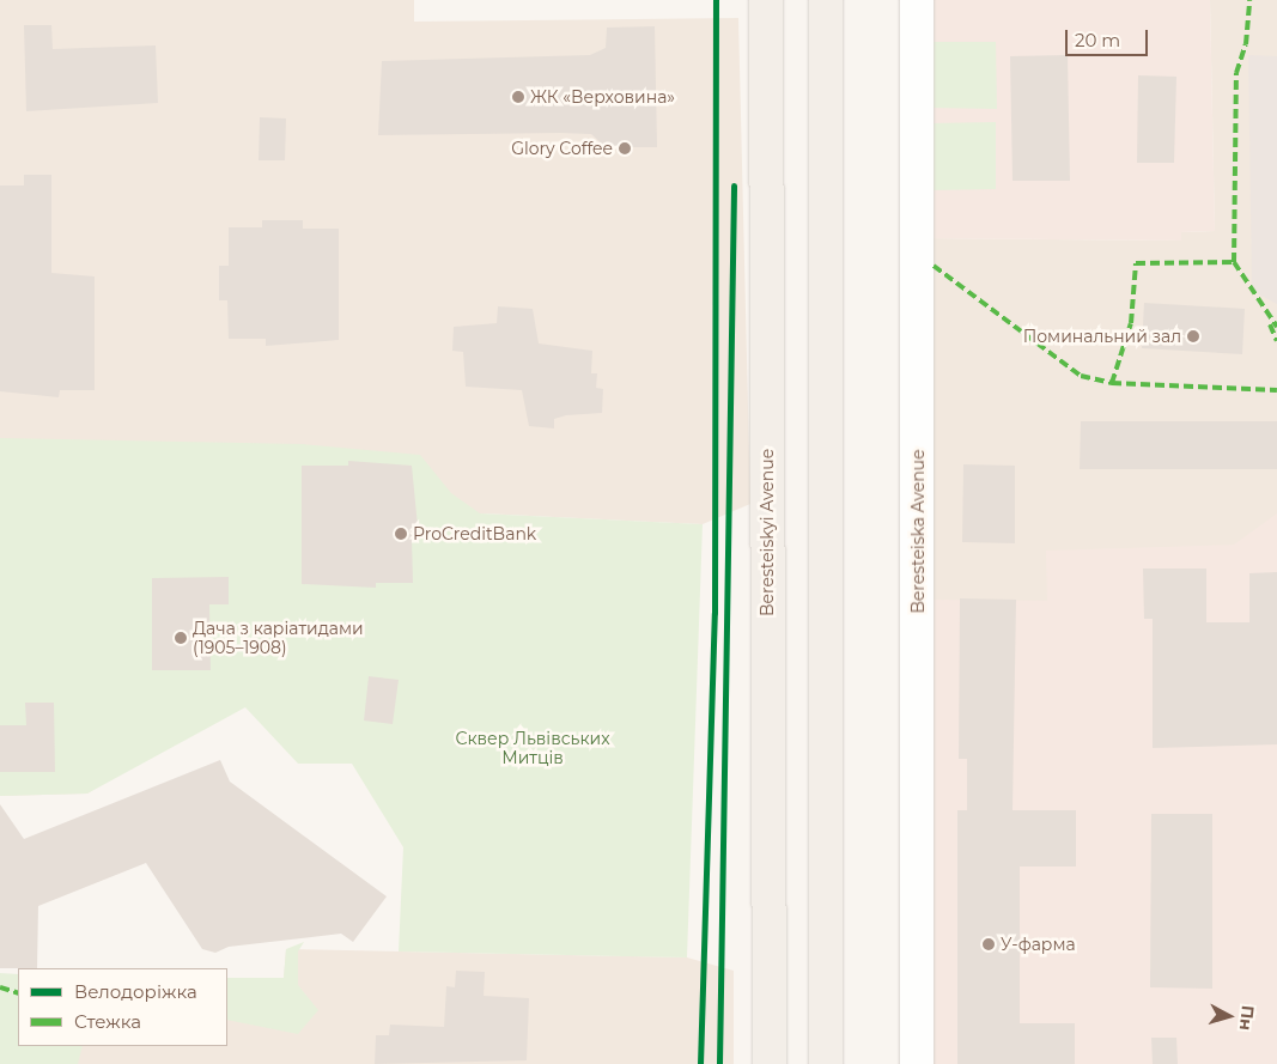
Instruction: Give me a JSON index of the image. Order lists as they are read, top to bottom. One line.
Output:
{"streets":{"main road":["Beresteiskyi Avenue"],"street":["Beresteiska Avenue"]},"parks":["Сквер Львівських Митців"],"places":["ЖК «Верховина»","Glory Coffee","Поминальний зал","ProCreditBank","Дача з каріатидами (1905–1908)","У-фарма"],"legend":["Велодоріжка","Стежка"],"scale_bar":"20 m","north":"right"}
